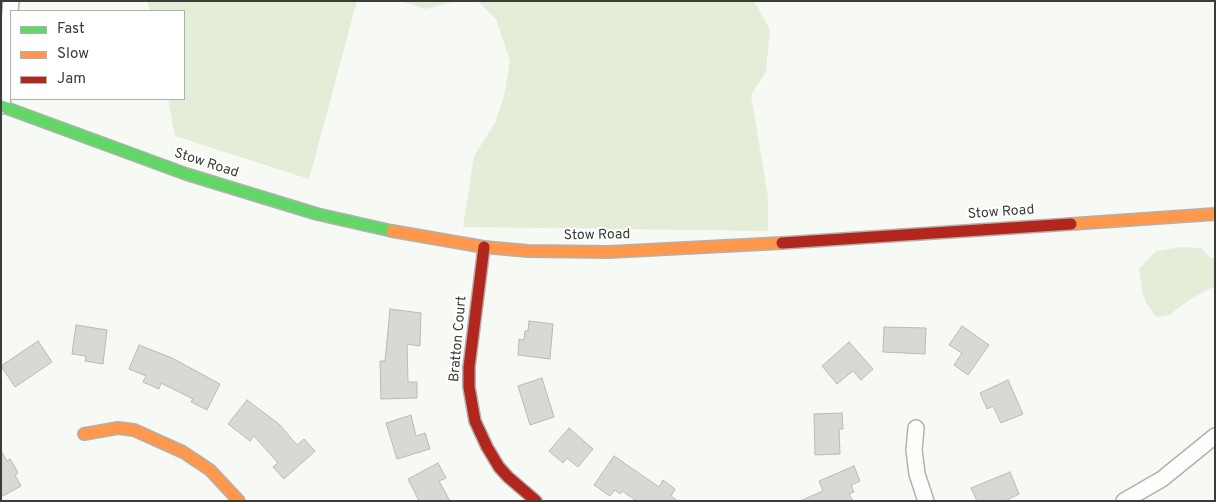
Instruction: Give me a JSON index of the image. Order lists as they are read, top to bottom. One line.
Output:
{"streets":{"street":["Stow Road","Bratton Court"]},"crossings":[["Stow Road","Bratton Court"]],"legend":["Fast","Slow","Jam"]}
